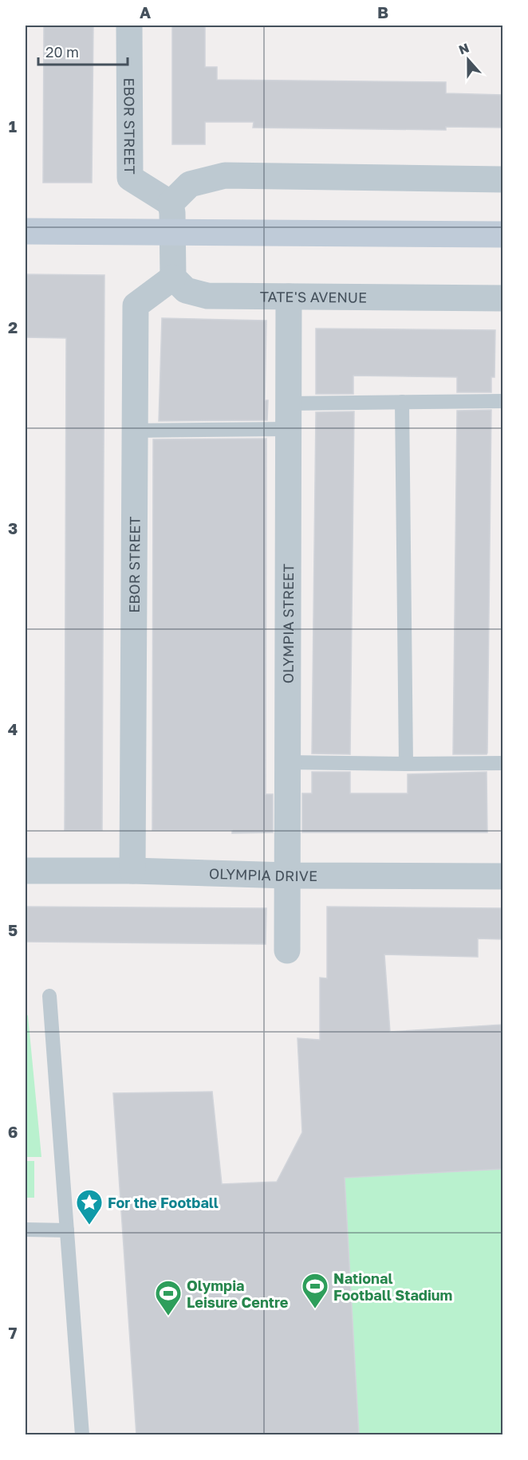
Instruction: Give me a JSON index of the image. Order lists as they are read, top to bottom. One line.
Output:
{"streets":{"street":["EBOR STREET","TATE'S AVENUE","OLYMPIA STREET","OLYMPIA DRIVE"]},"crossings":[["EBOR STREET","TATE'S AVENUE"],["EBOR STREET","OLYMPIA DRIVE"],["TATE'S AVENUE","OLYMPIA STREET"],["OLYMPIA STREET","OLYMPIA DRIVE"]],"places":{"place":["For the Football"],"sports":["National Football Stadium","Olympia Leisure Centre"]},"scale_bar":"20 m","north":"top","grid":{"columns":["A","B"],"rows":["1","2","3","4","5","6","7"]}}
